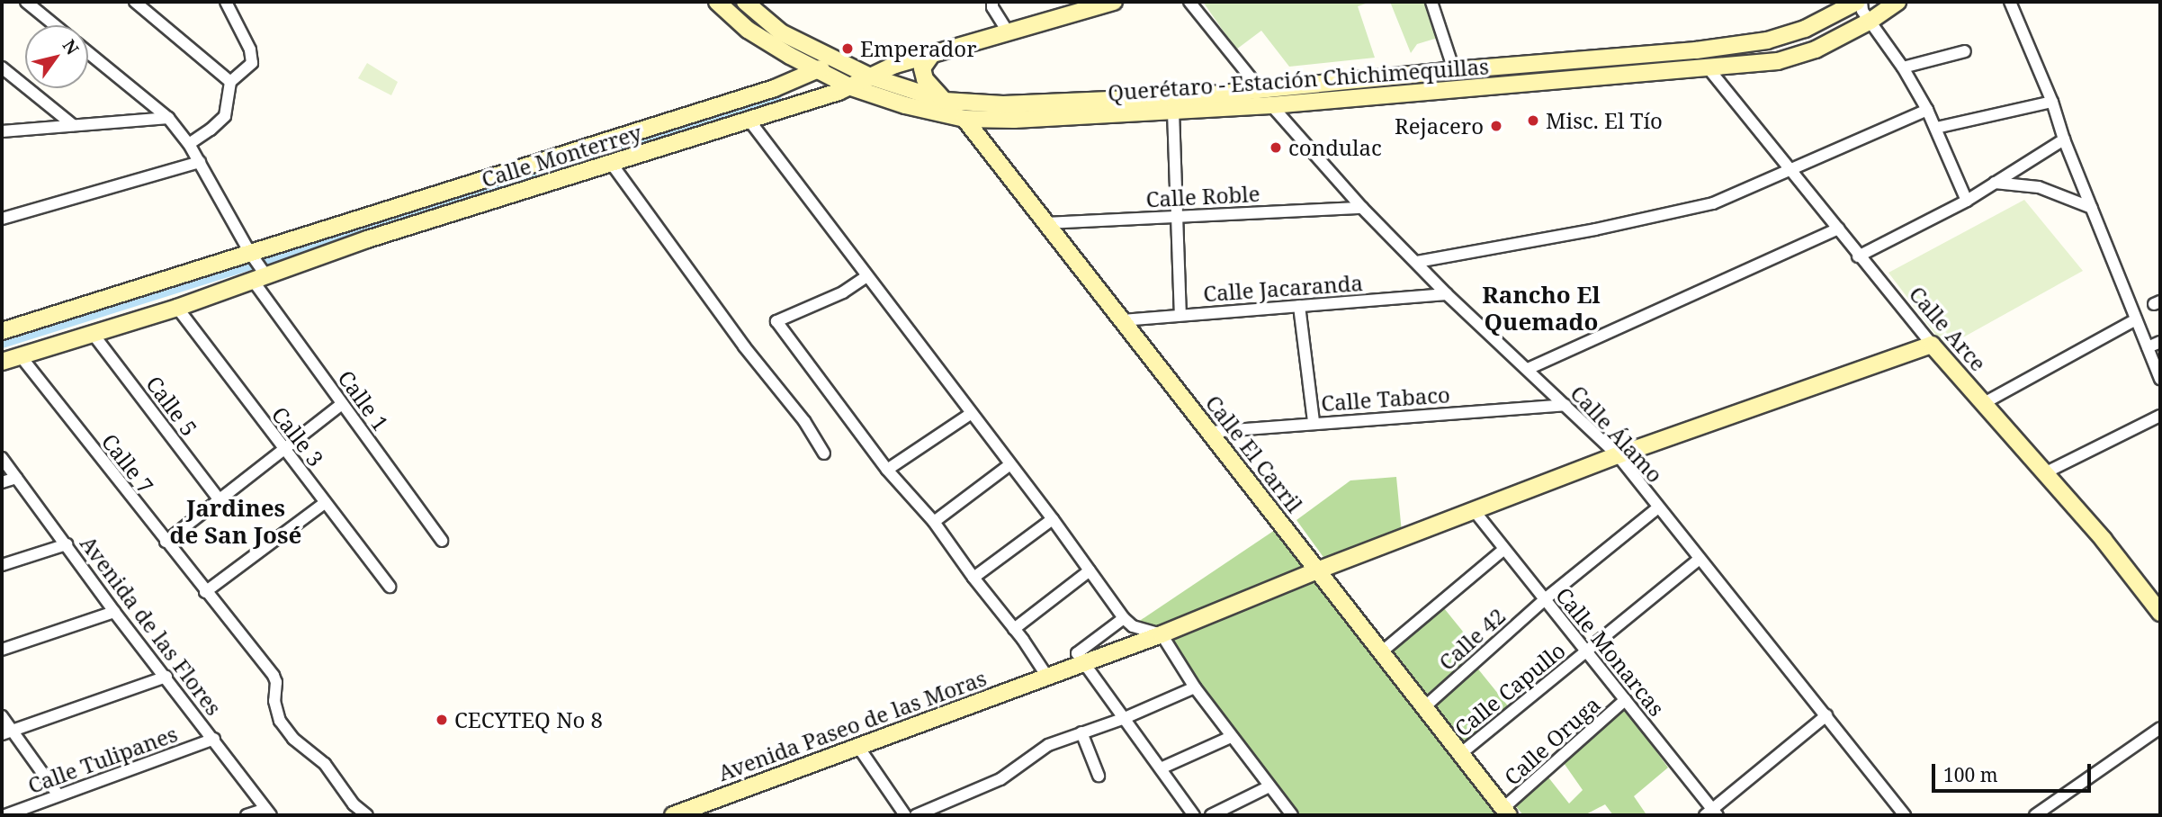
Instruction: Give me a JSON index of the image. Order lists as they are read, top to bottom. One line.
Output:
{"streets":{"main road":["Querétaro - Estación Chichimequillas","Calle Monterrey","Calle Arce","Calle El Carril","Avenida Paseo de las Moras"],"street":["Calle Roble","Calle Jacaranda","Calle Tabaco","Calle 1","Calle 5","Calle Álamo","Calle 3","Calle 7","Avenida de las Flores","Calle 42","Calle Monarcas","Calle Capullo","Calle Oruga","Calle Tulipanes"]},"crossings":[["Querétaro - Estación Chichimequillas","Calle Monterrey"],["Querétaro - Estación Chichimequillas","Calle Arce"],["Querétaro - Estación Chichimequillas","Calle Álamo"],["Querétaro - Estación Chichimequillas","Calle El Carril"],["Calle Monterrey","Calle 1"],["Calle Monterrey","Calle 5"],["Calle Monterrey","Calle 3"],["Calle Monterrey","Calle 7"],["Calle Roble","Calle Álamo"],["Calle Roble","Calle El Carril"],["Calle Jacaranda","Calle Álamo"],["Calle Jacaranda","Calle El Carril"],["Calle Arce","Avenida Paseo de las Moras"],["Calle Tabaco","Calle Álamo"],["Calle Tabaco","Calle El Carril"],["Calle Álamo","Calle 42"],["Calle Álamo","Calle Capullo"],["Calle Álamo","Avenida Paseo de las Moras"],["Calle El Carril","Calle 42"],["Calle El Carril","Calle Capullo"],["Calle El Carril","Avenida Paseo de las Moras"],["Calle El Carril","Calle Oruga"],["Avenida de las Flores","Calle Tulipanes"],["Calle 42","Calle Monarcas"],["Calle Monarcas","Calle Capullo"],["Calle Monarcas","Avenida Paseo de las Moras"],["Calle Monarcas","Calle Oruga"]],"districts":["Rancho El Quemado","Jardines de San José"],"places":["Emperador","Misc. El Tío","Rejacero","condulac","CECYTEQ No 8"],"scale_bar":"100 m","north":"top right"}
